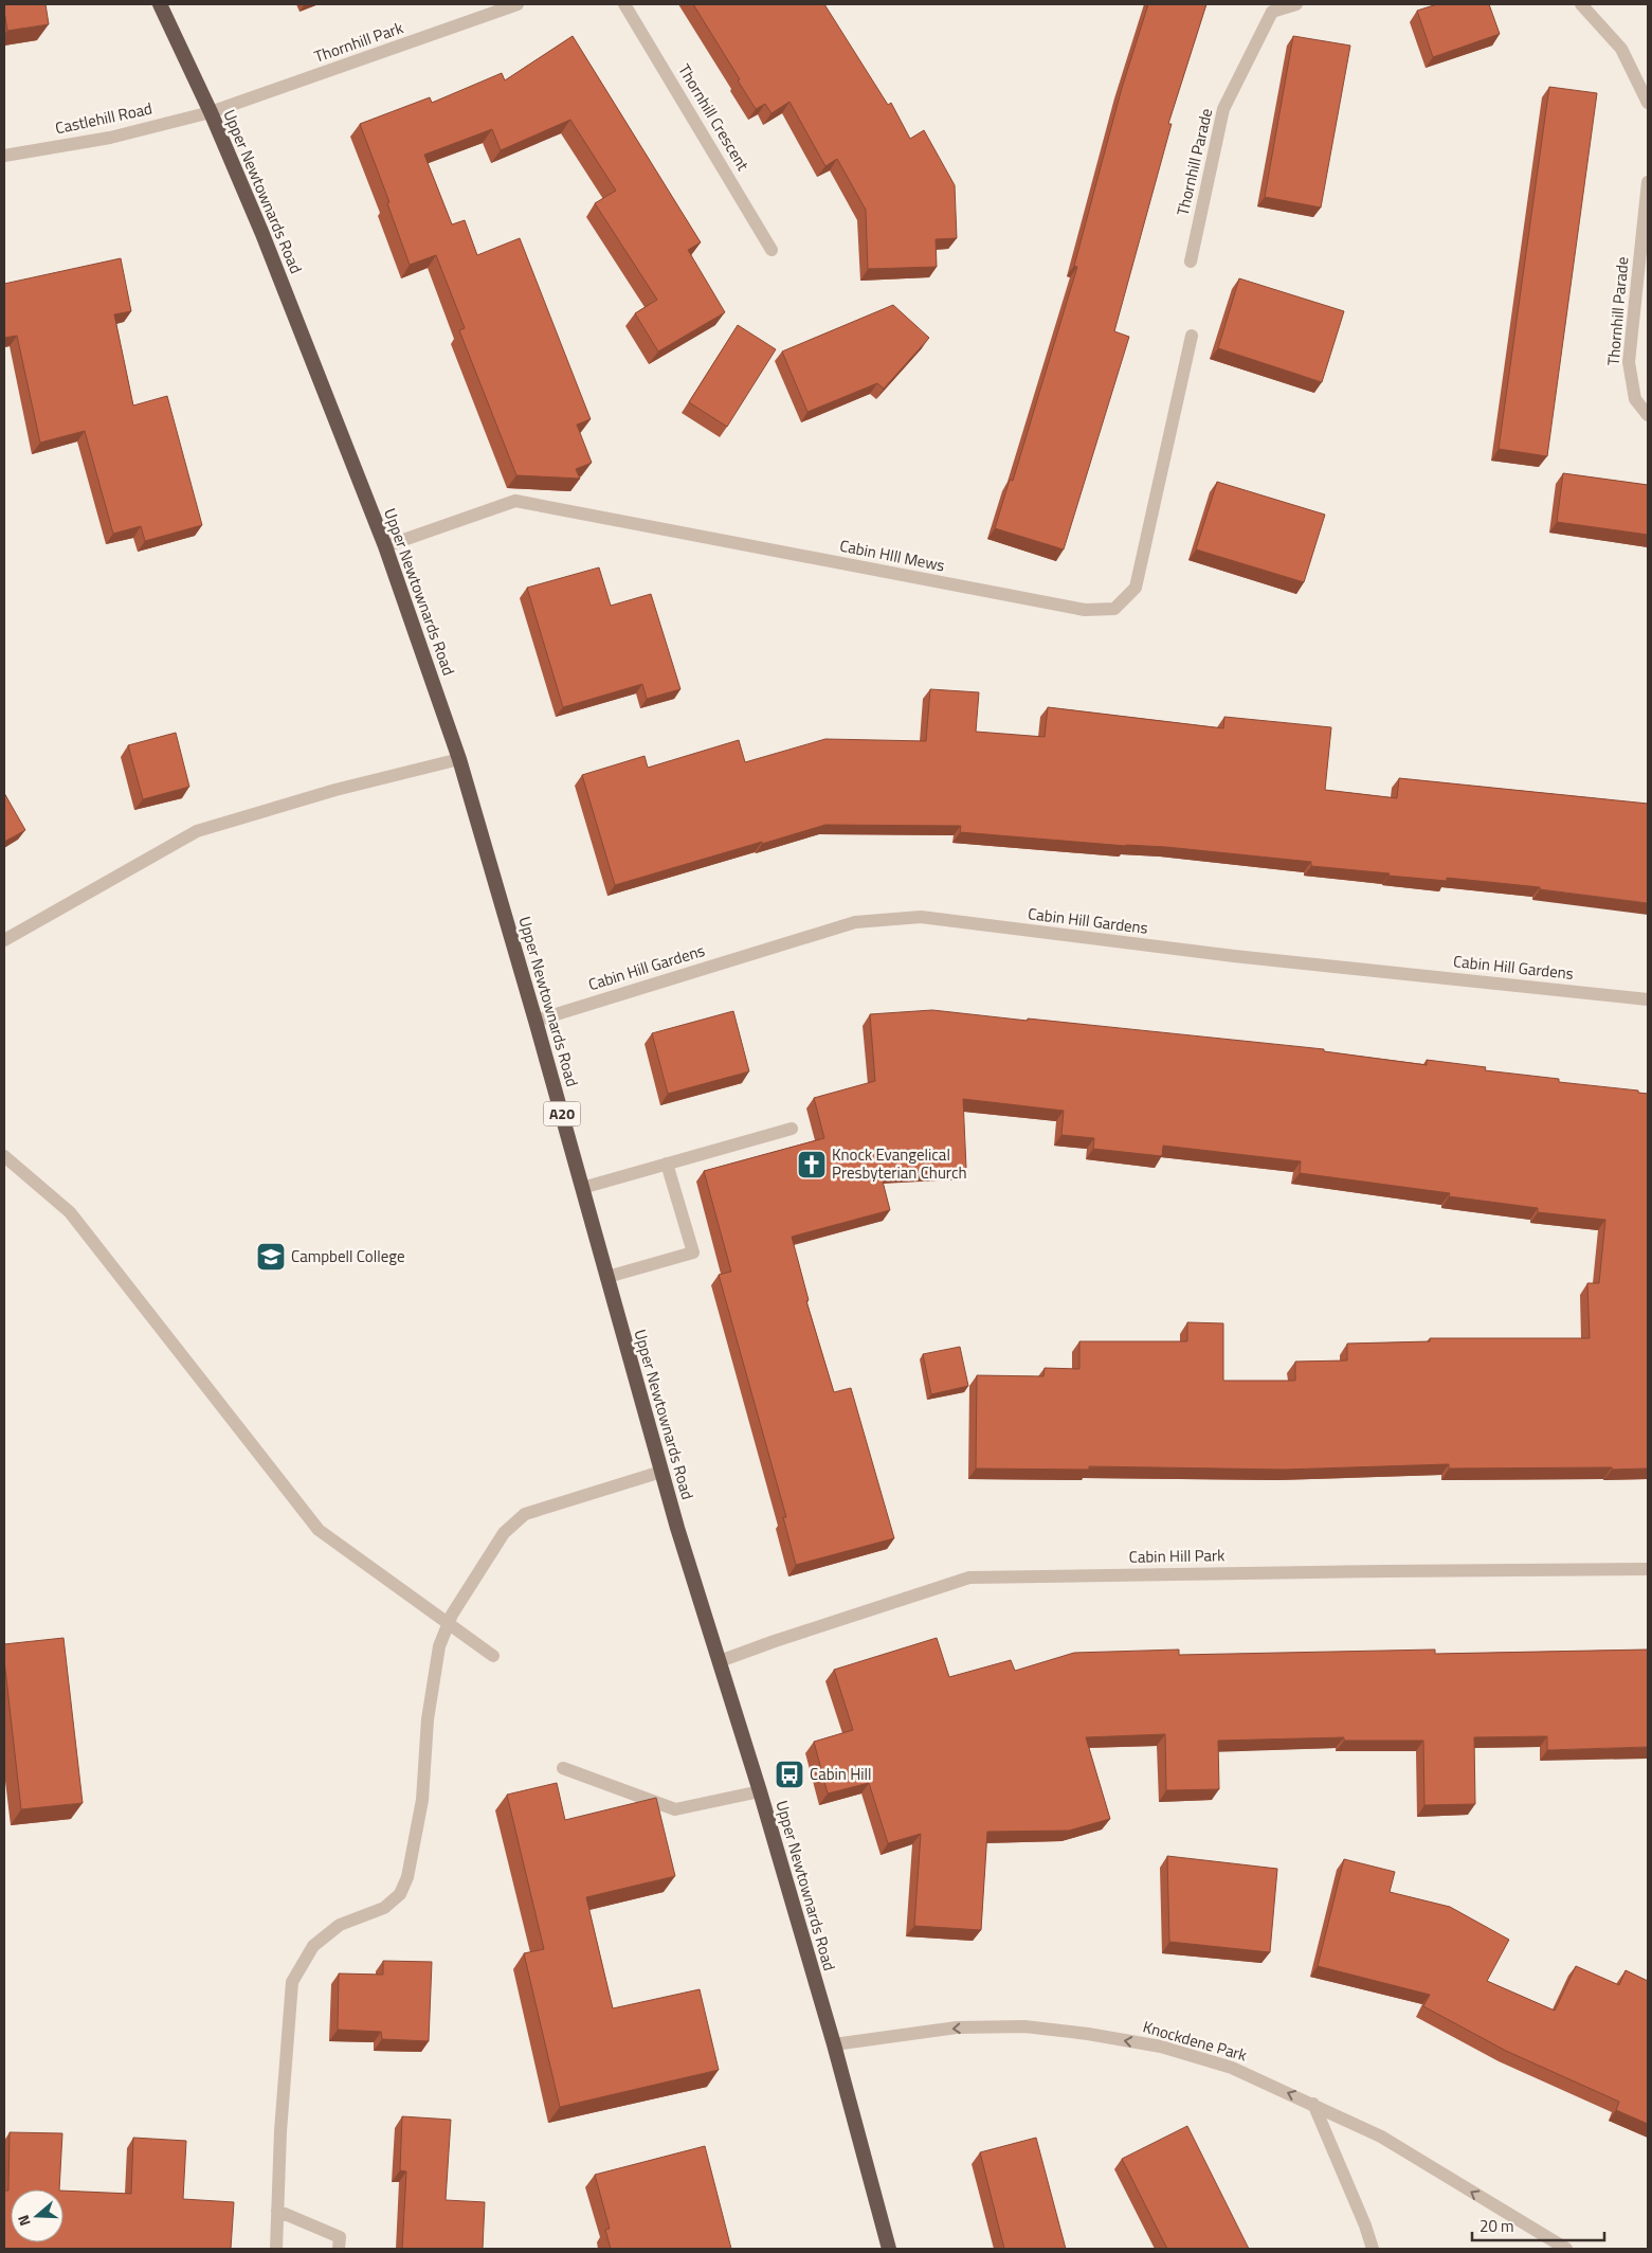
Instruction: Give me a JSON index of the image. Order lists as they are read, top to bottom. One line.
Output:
{"streets":{"highway":["Upper Newtownards Road","A20"],"street":["Thornhill Park","Thornhill Crescent","Castlehill Road","Thornhill Parade","Cabin HIll Mews","Cabin Hill Gardens","Cabin Hill Park","Knockdene Park"]},"crossings":[["Thornhill Park","Castlehill Road"],["Thornhill Park","Upper Newtownards Road"],["Castlehill Road","Upper Newtownards Road"],["Upper Newtownards Road","Cabin HIll Mews"],["Upper Newtownards Road","Cabin Hill Gardens"],["Upper Newtownards Road","Cabin Hill Park"],["Upper Newtownards Road","Knockdene Park"]],"one_way":["Knockdene Park"],"places":{"church":["Knock Evangelical Presbyterian Church"],"school or university":["Campbell College"],"bus stop":["Cabin Hill"]},"scale_bar":"20 m","north":"left"}
